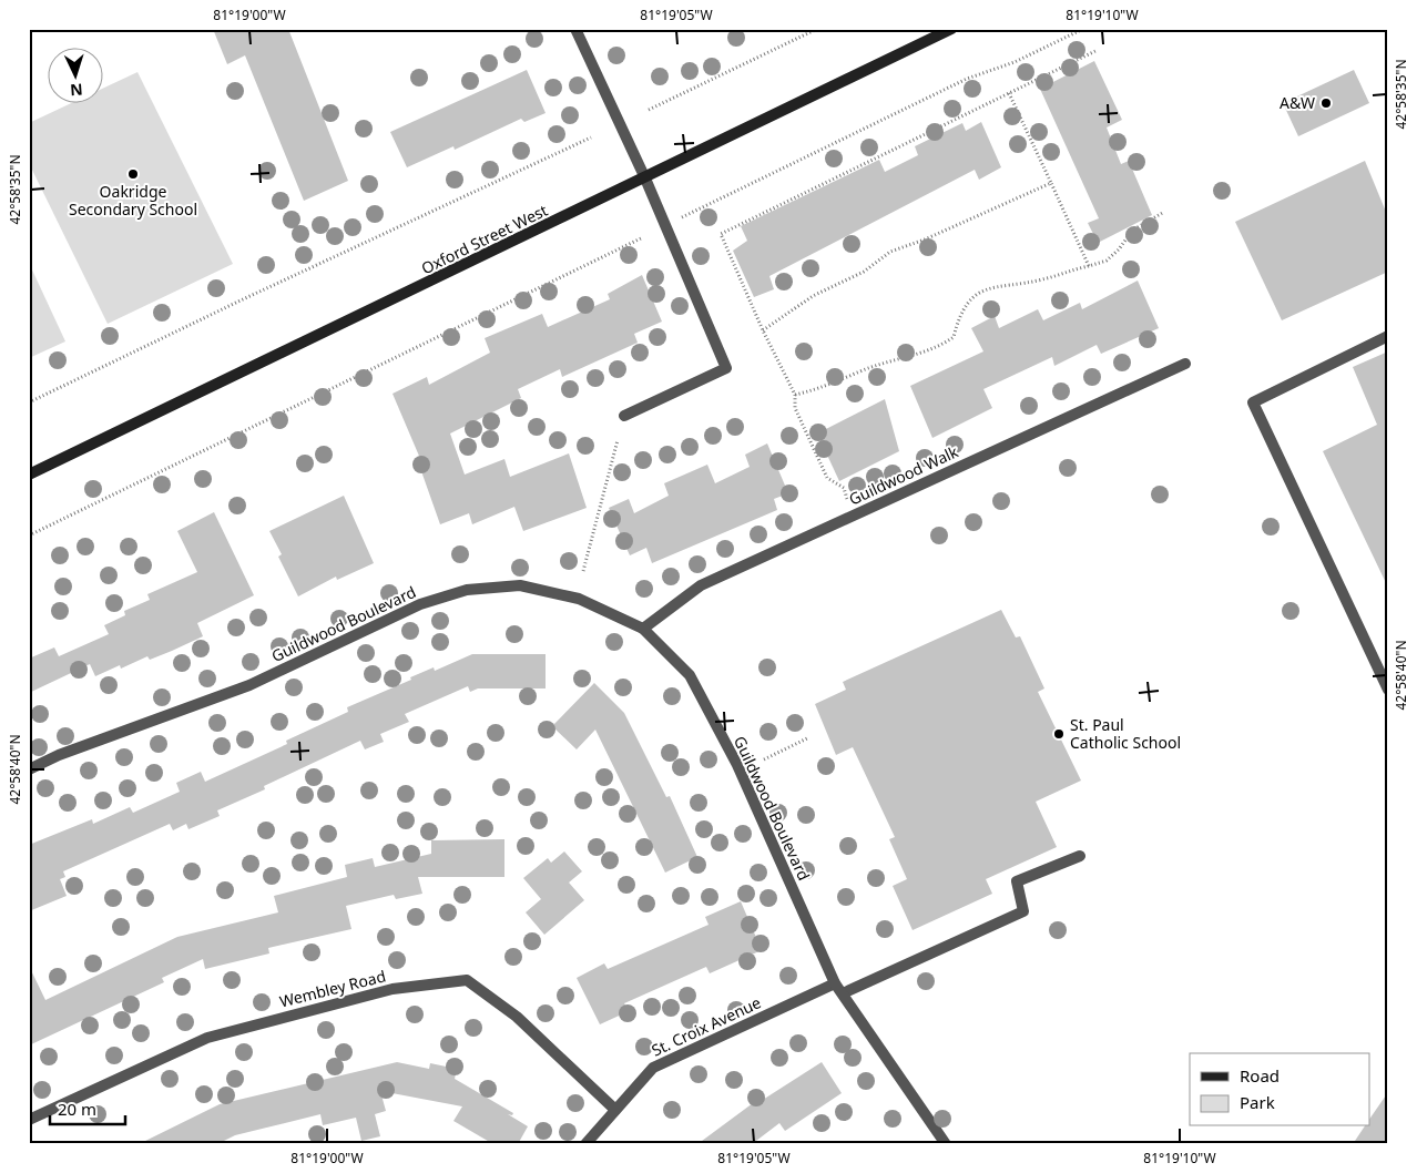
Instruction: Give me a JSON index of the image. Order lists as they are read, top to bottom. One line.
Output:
{"streets":{"main road":["Oxford Street West"],"street":["Guildwood Walk","Guildwood Boulevard","Wembley Road","St. Croix Avenue"]},"crossings":[["Guildwood Walk","Guildwood Boulevard"],["Guildwood Boulevard","St. Croix Avenue"],["Wembley Road","St. Croix Avenue"]],"places":["A&W","Oakridge Secondary School","St. Paul Catholic School"],"legend":["Road","Park"],"scale_bar":"20 m","north":"bottom","coordinates":["81°19'00\"W","81°19'05\"W","81°19'10\"W","42°58'35\"N","42°58'40\"N"]}
